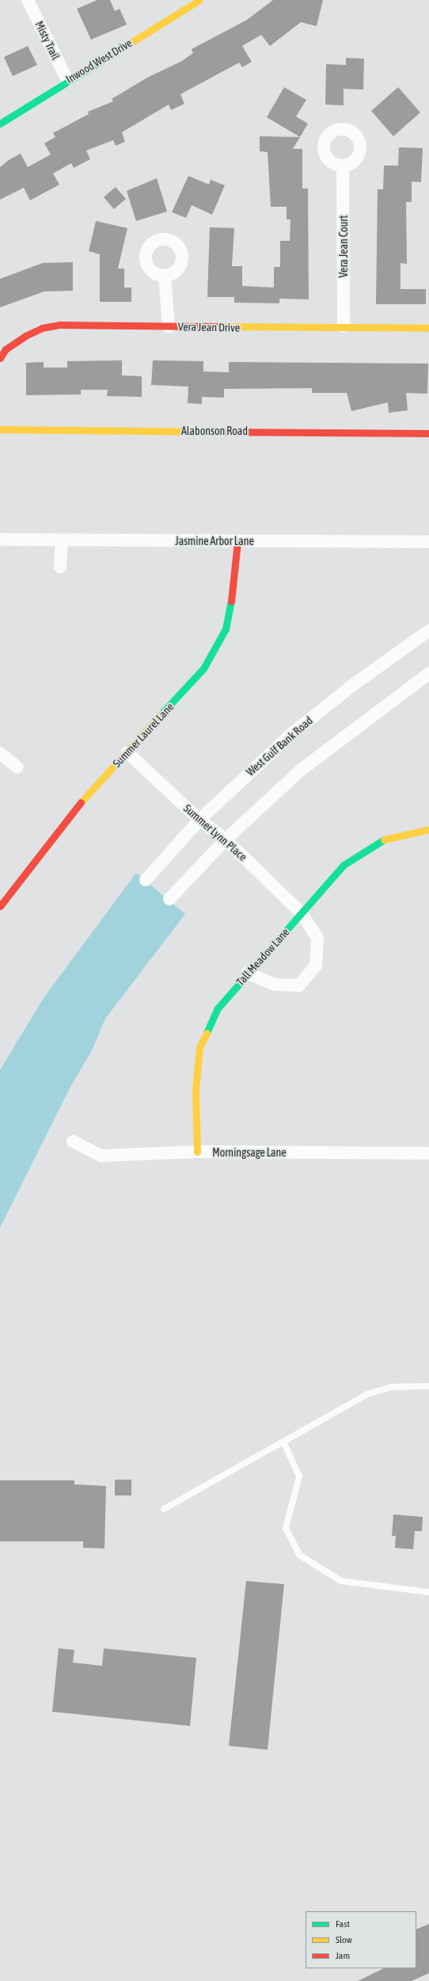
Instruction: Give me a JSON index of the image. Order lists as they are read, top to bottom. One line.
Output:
{"streets":{"street":["Misty Trail","Inwood West Drive","Vera Jean Court","Vera Jean Drive","Alabonson Road","Jasmine Arbor Lane","Summer Laurel Lane","West Gulf Bank Road","Summer Lynn Place","Tall Meadow Lane","Morningsage Lane"]},"crossings":[["Misty Trail","Inwood West Drive"],["Vera Jean Court","Vera Jean Drive"],["Jasmine Arbor Lane","Summer Laurel Lane"],["Summer Laurel Lane","Summer Lynn Place"],["West Gulf Bank Road","Summer Lynn Place"],["Summer Lynn Place","Tall Meadow Lane"],["Tall Meadow Lane","Morningsage Lane"]],"legend":["Fast","Slow","Jam"]}
